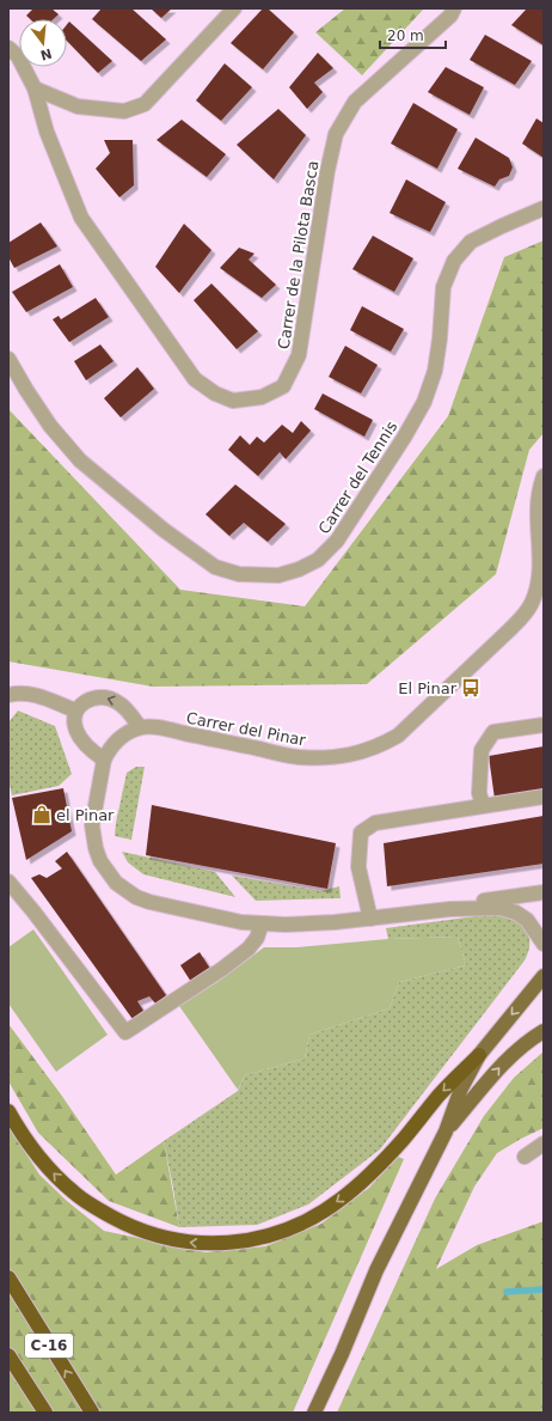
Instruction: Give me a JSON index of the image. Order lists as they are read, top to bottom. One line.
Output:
{"streets":{"highway":["C-16"],"street":["Carrer de la Pilota Basca","Carrer del Tennis","Carrer del Pinar"]},"places":{"bus stop":["El Pinar"],"shop":["el Pinar"]},"scale_bar":"20 m","north":"bottom"}
